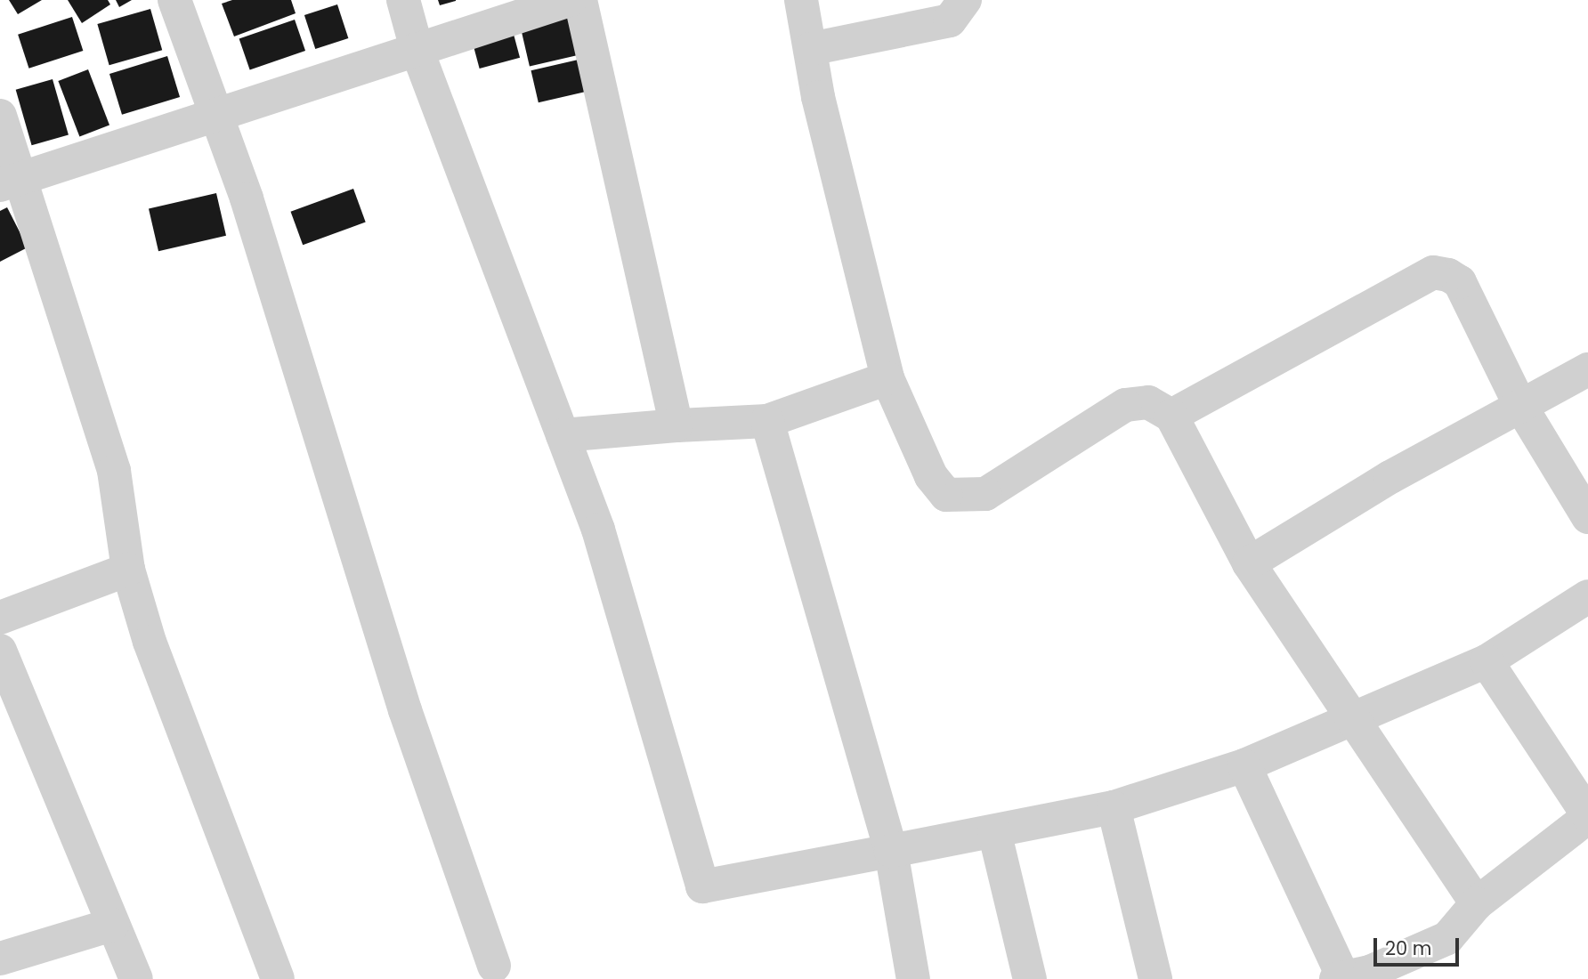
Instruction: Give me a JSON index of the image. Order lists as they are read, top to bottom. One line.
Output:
{"scale_bar":"20 m"}
